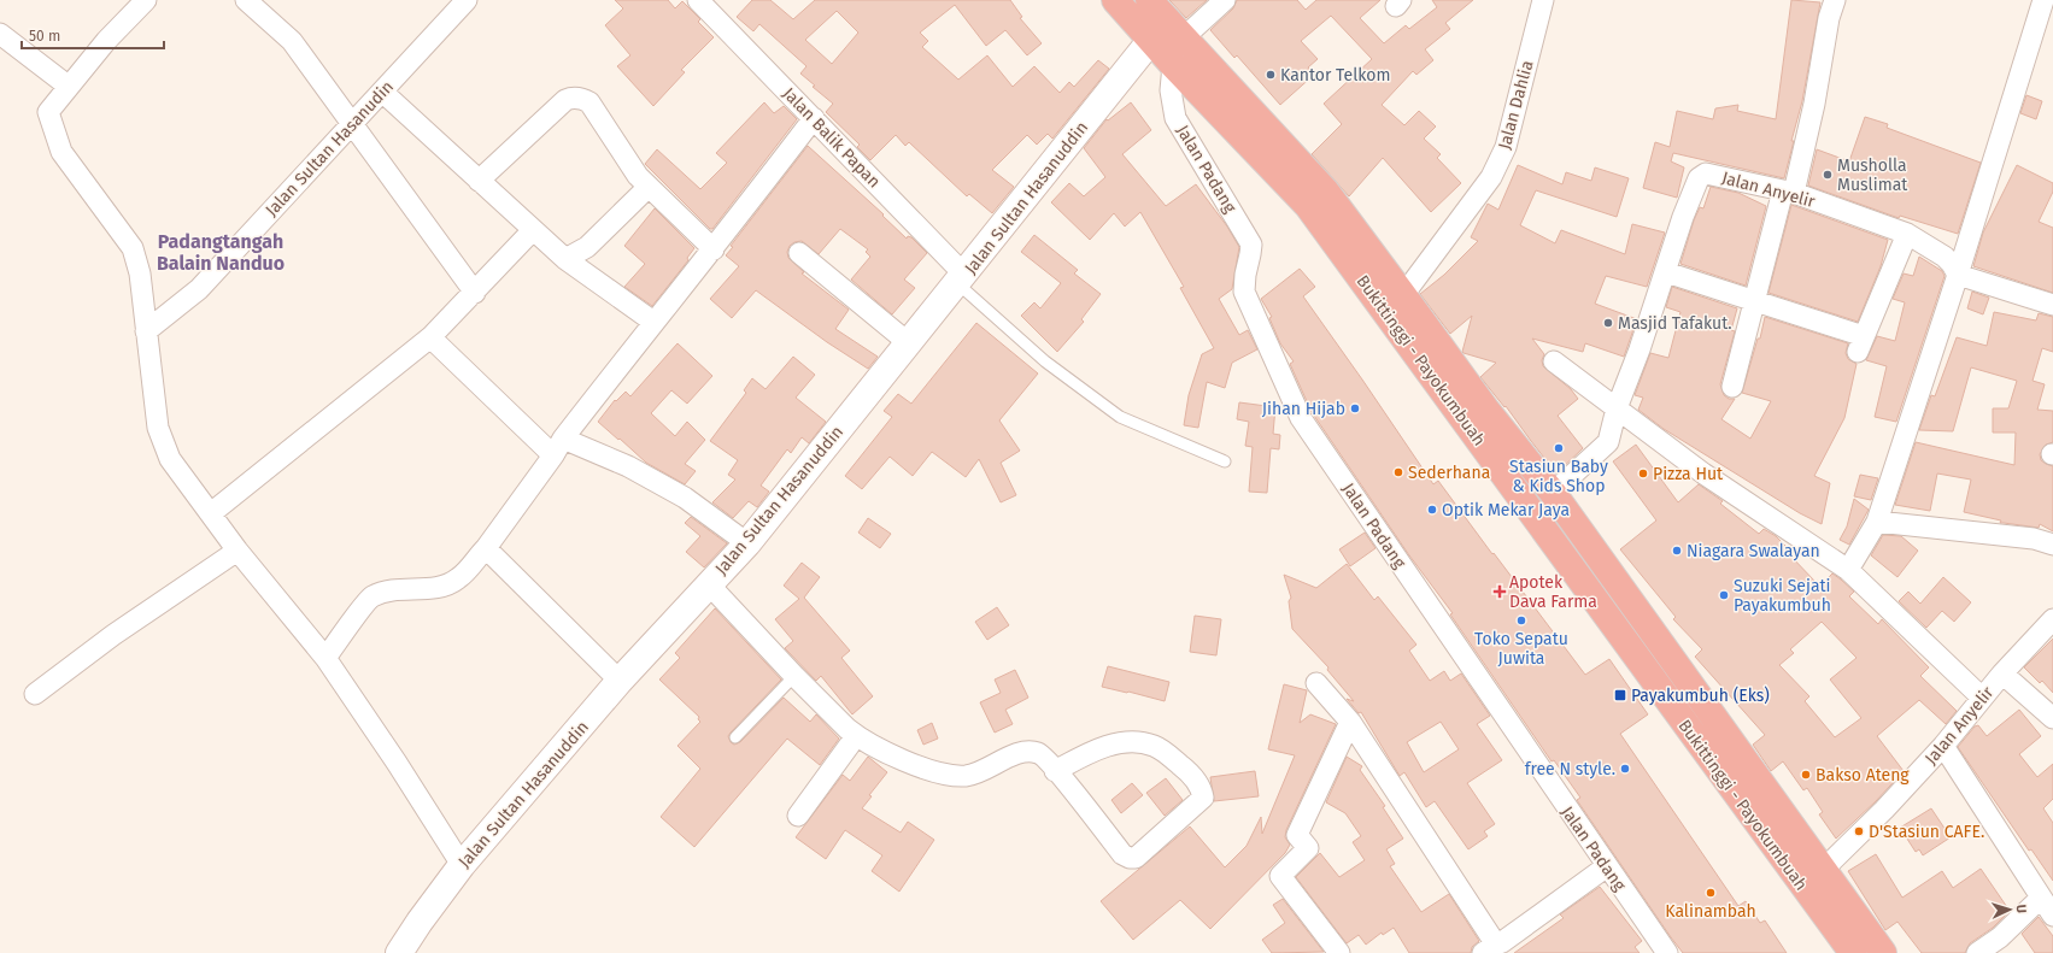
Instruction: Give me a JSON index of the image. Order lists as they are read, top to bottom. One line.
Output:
{"streets":{"highway":["Bukittinggi - Payokumbuah"],"street":["Jalan Dahlia","Jalan Balik Papan","Jalan Sultan Hasanudin","Jalan Padang","Jalan Anyelir","Jalan Sultan Hasanuddin"]},"crossings":[["Jalan Dahlia","Bukittinggi - Payokumbuah"],["Jalan Balik Papan","Jalan Sultan Hasanuddin"],["Jalan Padang","Bukittinggi - Payokumbuah"],["Jalan Anyelir","Bukittinggi - Payokumbuah"],["Jalan Sultan Hasanuddin","Bukittinggi - Payokumbuah"]],"districts":["Padangtangah Balain Nanduo"],"places":{"other":["Kantor Telkom","Musholla Muslimat","Masjid Tafakut.","Jihan Hijab","Stasiun Baby & Kids Shop","Sederhana","Pizza Hut","Optik Mekar Jaya","Niagara Swalayan","Suzuki Sejati Payakumbuh","Toko Sepatu Juwita","free N style.","Bakso Ateng","D'Stasiun CAFE.","Kalinambah"],"health":["Apotek Dava Farma"],"transit":["Payakumbuh (Eks)"]},"scale_bar":"50 m","north":"right"}
